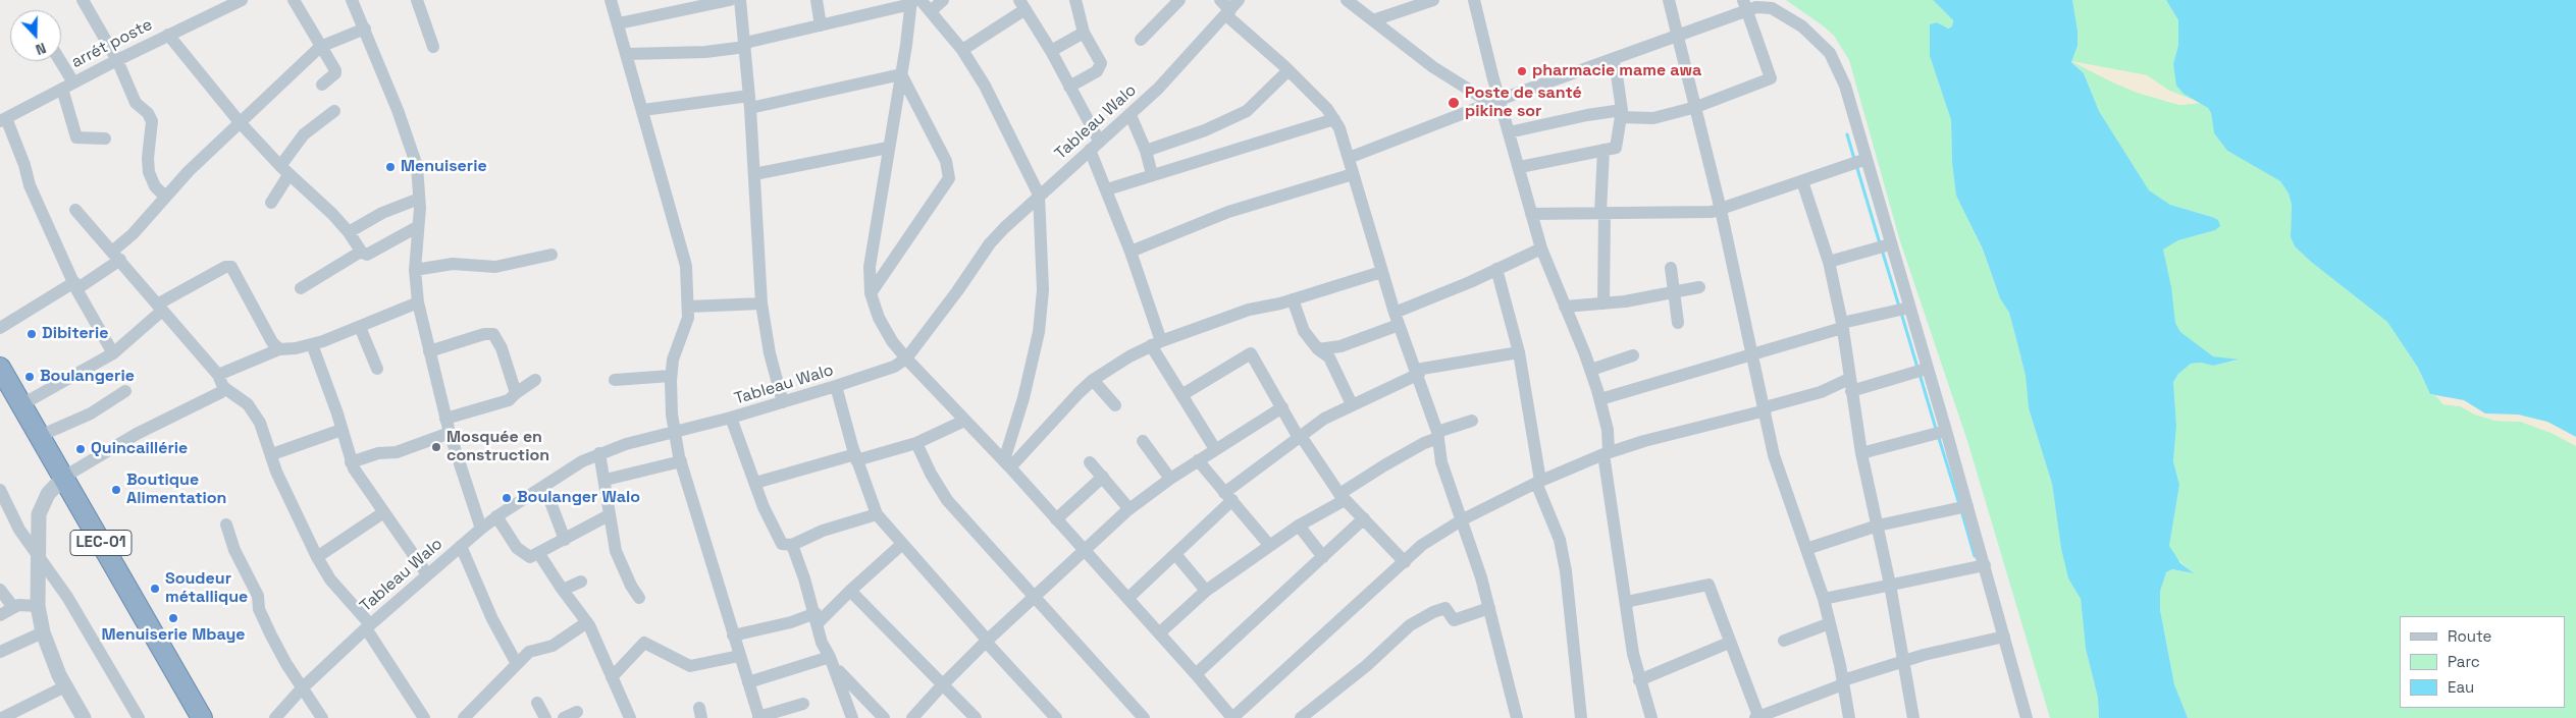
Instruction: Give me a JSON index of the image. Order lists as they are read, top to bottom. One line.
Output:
{"streets":{"highway":["LEC-01"],"street":["arrét poste","Tableau Walo"]},"places":["pharmacie mame awa","Poste de santé pikine sor","Menuiserie","Dibiterie","Boulangerie","Mosquée en construction","Quincaillérie","Boutique Alimentation","Boulanger Walo","Soudeur métallique","Menuiserie Mbaye"],"legend":["Route","Parc","Eau"],"north":"bottom"}
